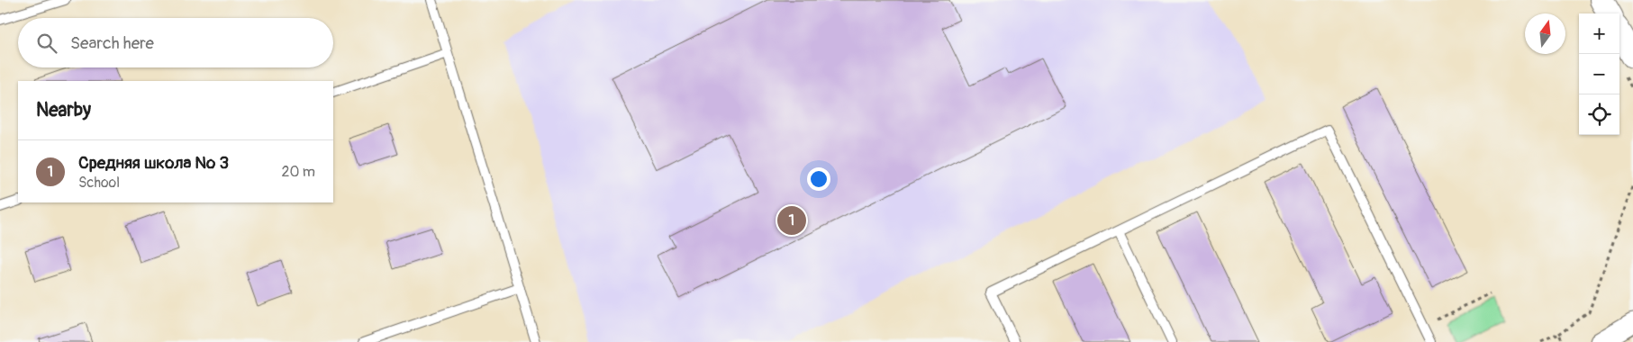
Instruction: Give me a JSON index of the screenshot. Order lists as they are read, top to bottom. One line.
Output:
{"north":"top","page":{"map_buttons":["+","−"],"search":"Search here","heading":"Nearby","list":[{"mark":"1","name":"Средняя школа № 3","note":"School","value":"20 m"}],"pins":"1"}}
